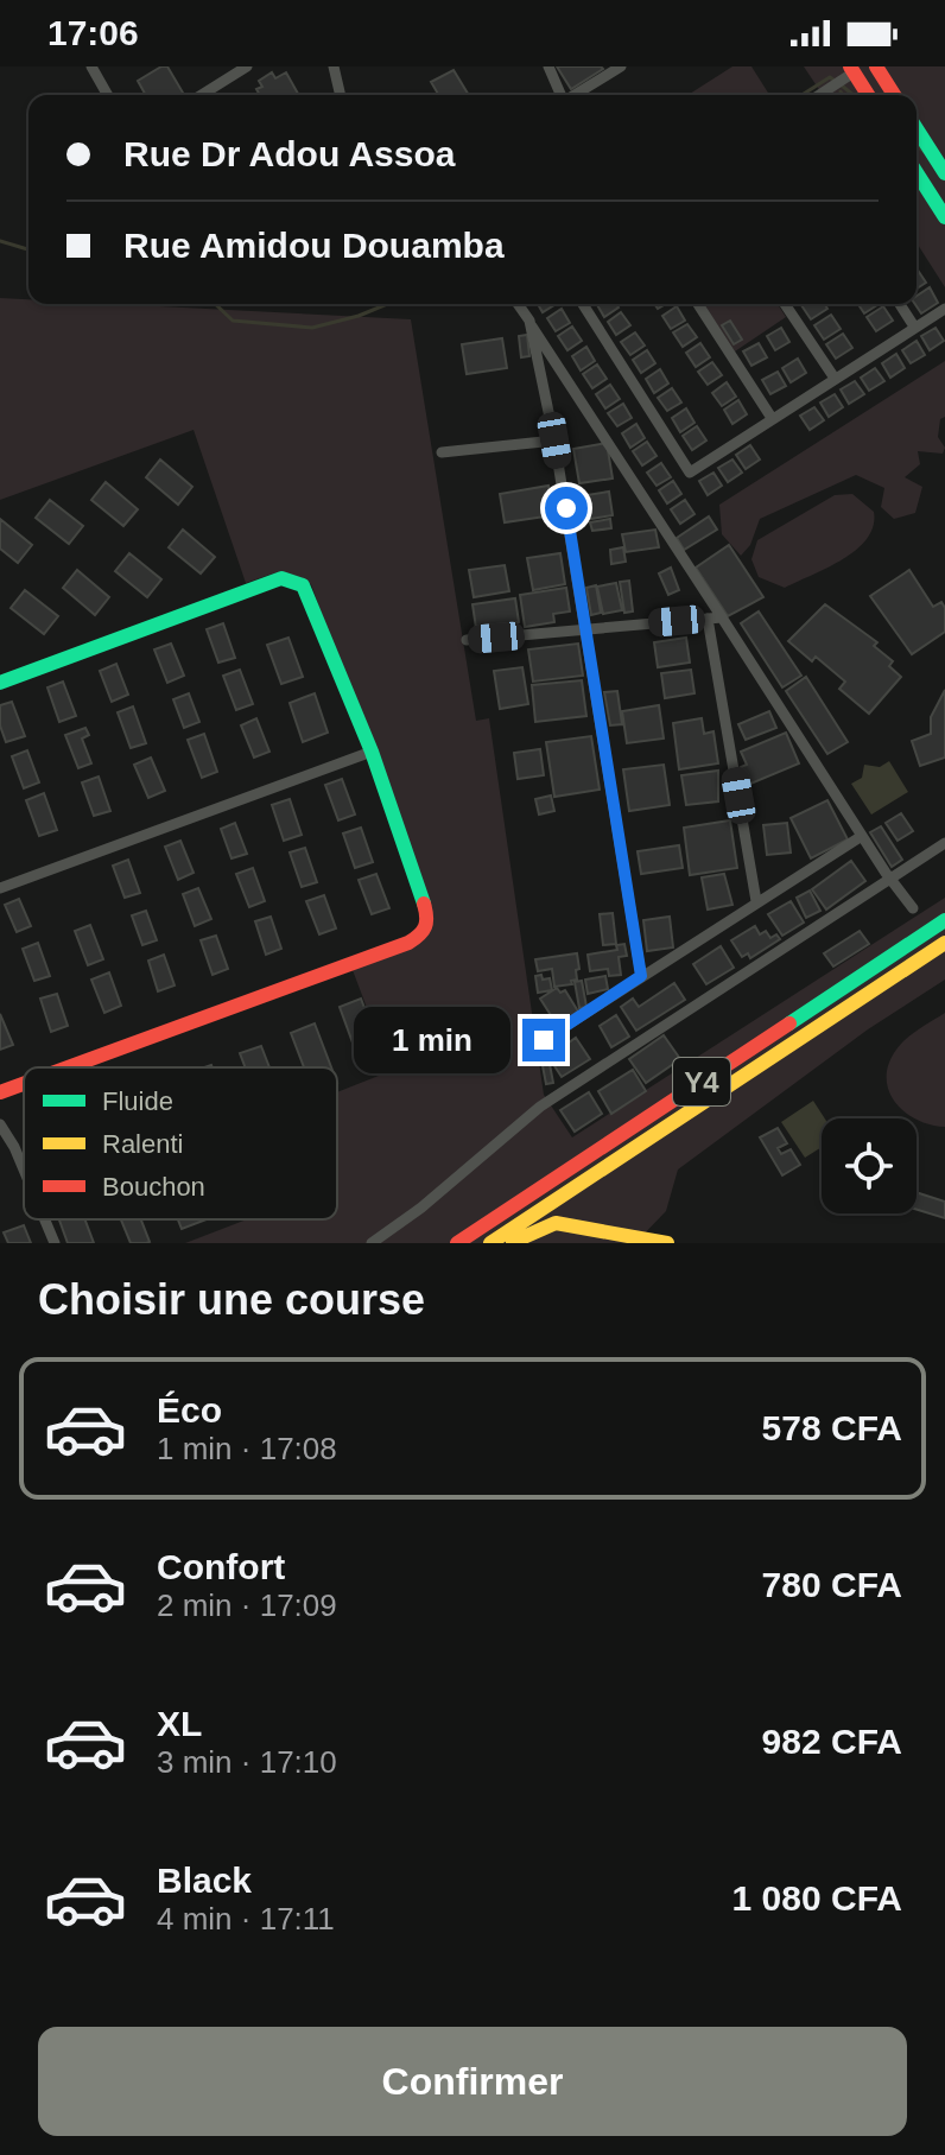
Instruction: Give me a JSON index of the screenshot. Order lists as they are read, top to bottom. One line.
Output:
{"streets":{"main road":["Y4"]},"legend":["Fluide","Ralenti","Bouchon"],"page":{"status":"17:06","banner":["Rue Dr Adou Assoa","Rue Amidou Douamba"],"bubble":"1 min","heading":"Choisir une course","list":[{"name":"Éco","note":"1 min · 17:08","value":"578 CFA"},{"name":"Confort","note":"2 min · 17:09","value":"780 CFA"},{"name":"XL","note":"3 min · 17:10","value":"982 CFA"},{"name":"Black","note":"4 min · 17:11","value":"1 080 CFA"}],"buttons":"Confirmer"}}
